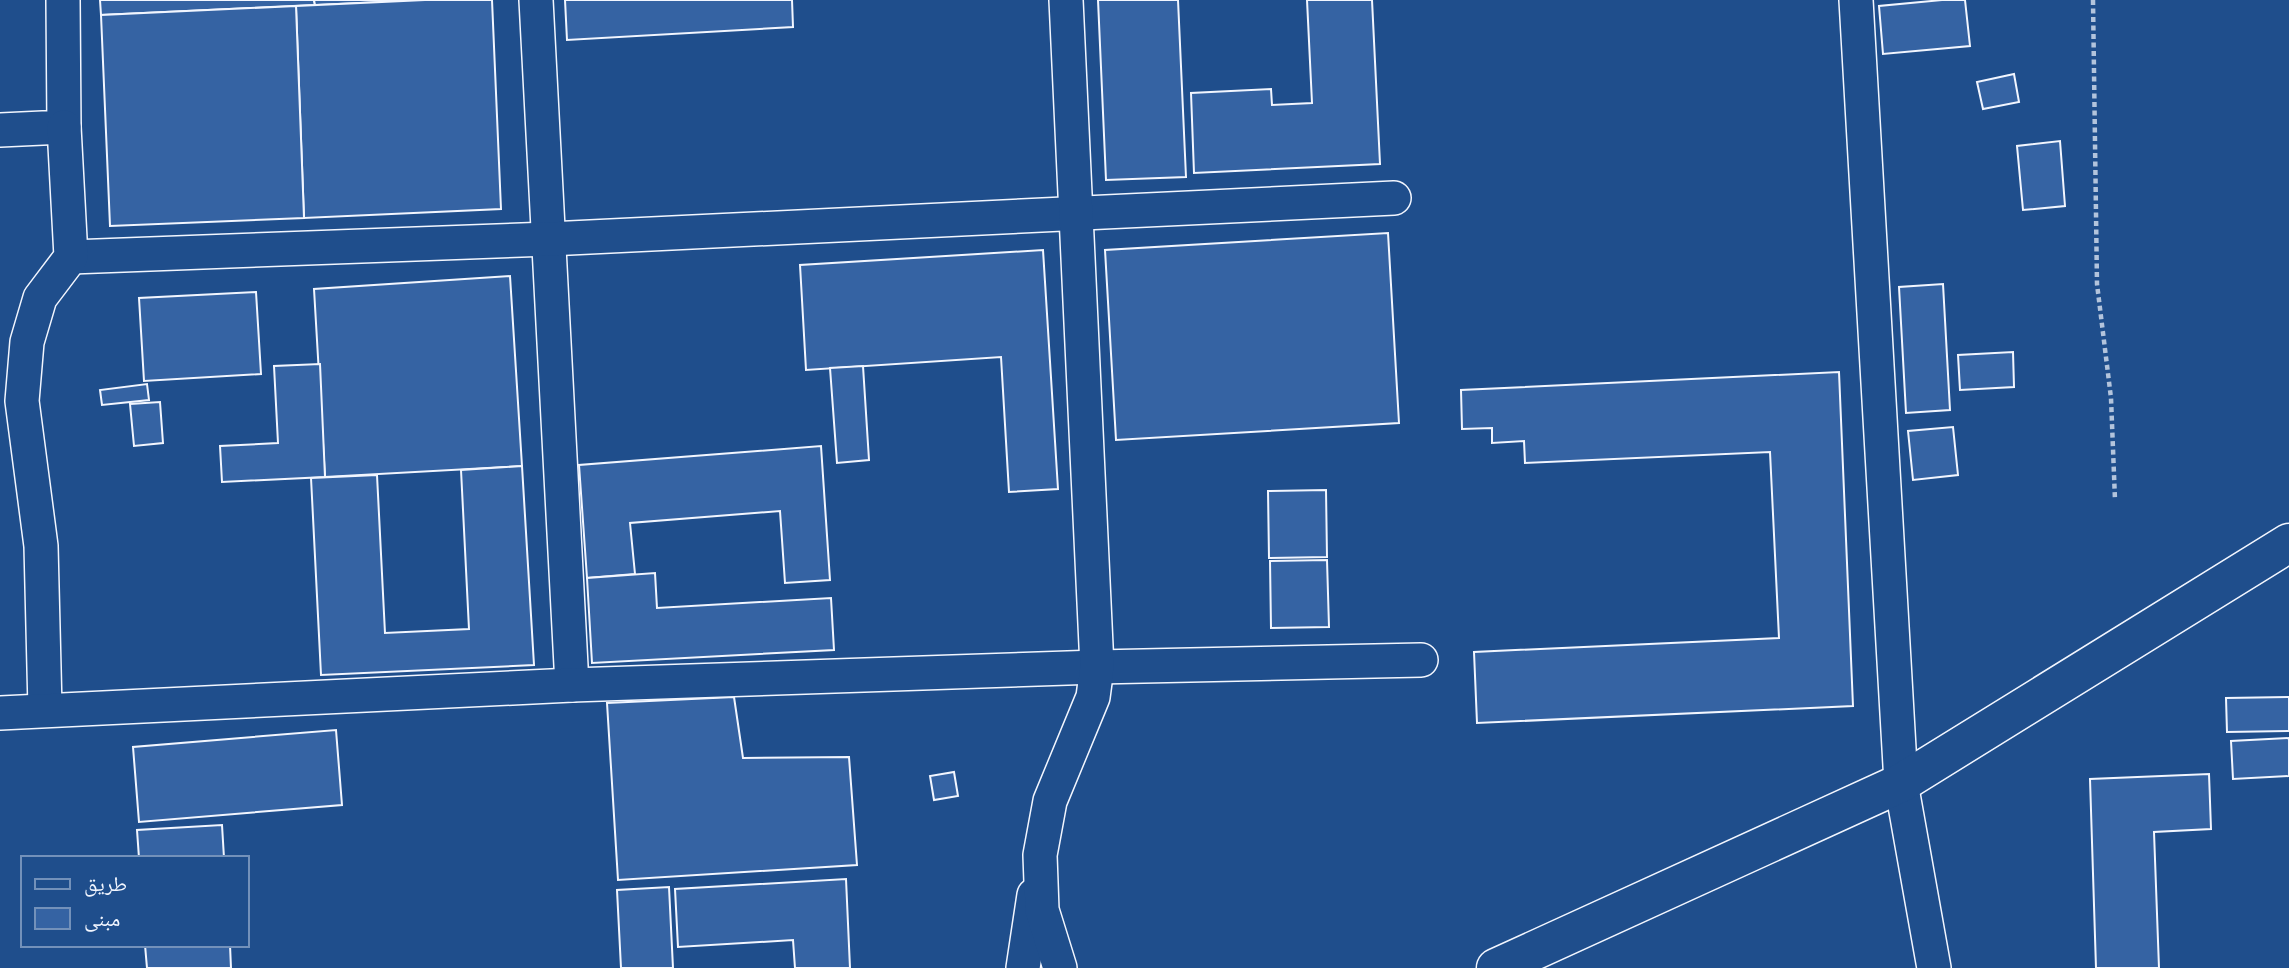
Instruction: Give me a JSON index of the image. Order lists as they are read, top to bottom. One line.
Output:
{"legend":["طريق","مبنى"]}
